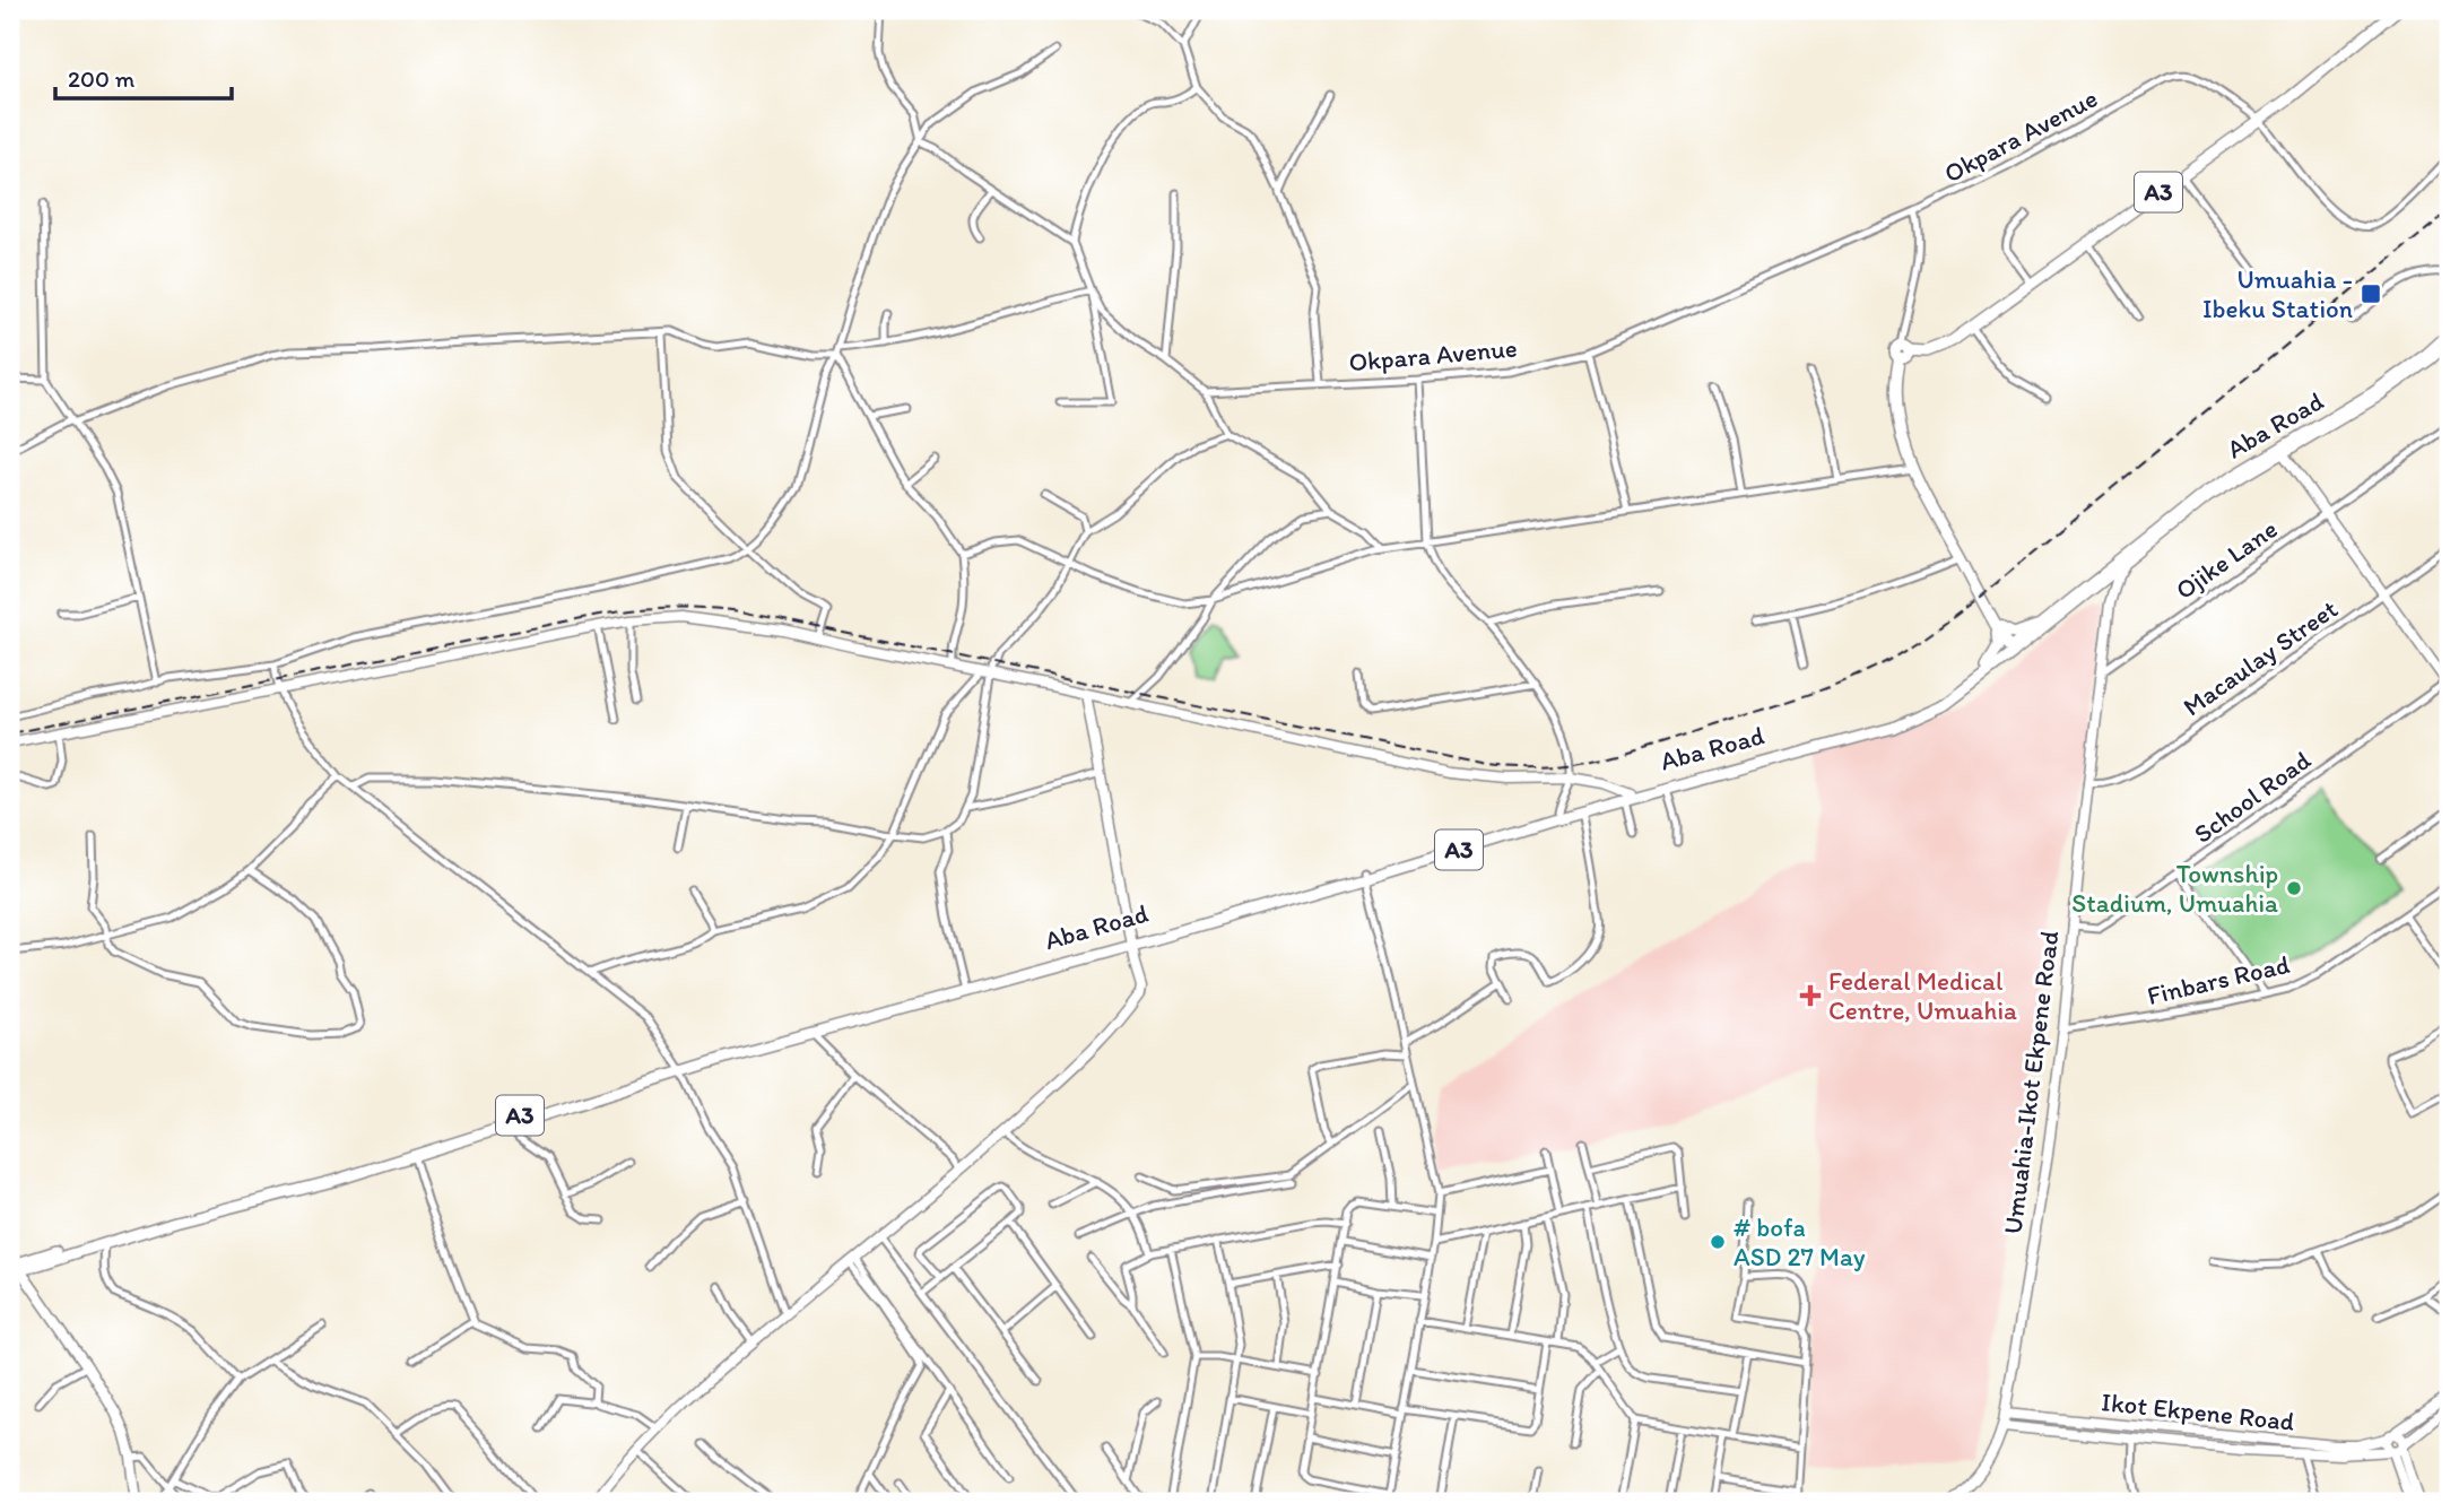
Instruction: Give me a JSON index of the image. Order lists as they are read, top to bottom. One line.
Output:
{"streets":{"main road":["A3","Aba Road"],"street":["Okpara Avenue","Ojike Lane","Macaulay Street","School Road","Finbars Road","Umuahia-Ikot Ekpene Road","Ikot Ekpene Road"]},"crossings":[["Okpara Avenue","A3"],["A3","Aba Road"],["Ojike Lane","Umuahia-Ikot Ekpene Road"],["Macaulay Street","Umuahia-Ikot Ekpene Road"],["School Road","Umuahia-Ikot Ekpene Road"],["Finbars Road","Umuahia-Ikot Ekpene Road"],["Umuahia-Ikot Ekpene Road","Ikot Ekpene Road"]],"places":{"transit":["Umuahia - Ibeku Station"],"other":["Township Stadium, Umuahia","# bofa ASD 27 May"],"health":["Federal Medical Centre, Umuahia"]},"scale_bar":"200 m"}
